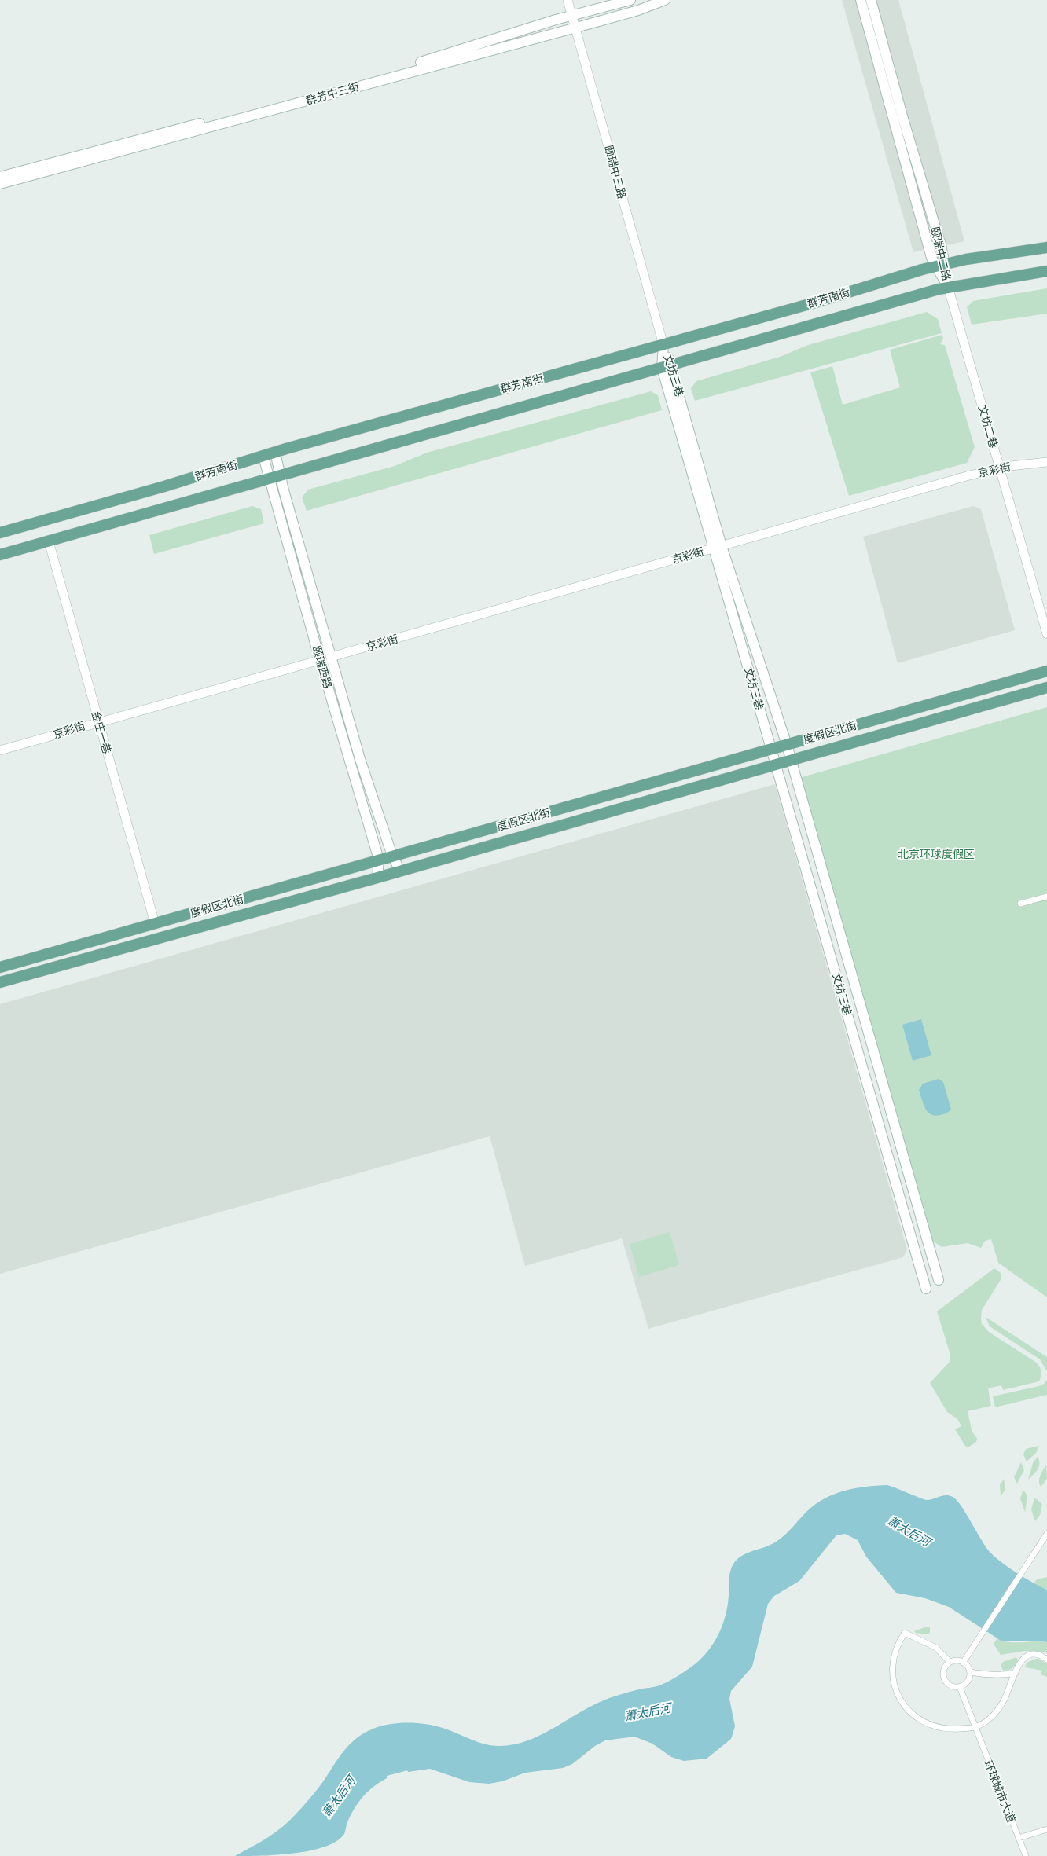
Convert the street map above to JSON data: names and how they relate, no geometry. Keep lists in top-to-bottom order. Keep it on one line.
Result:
{"streets":{"main road":["群芳中三街","颐瑞中二路","群芳南街","文坊三巷","颐瑞西路","度假区北街"],"street":["颐瑞中三路","文坊二巷","京彩街","金庄一巷","环球城市大道"]},"crossings":[["群芳中三街","颐瑞中三路"],["颐瑞中三路","群芳南街"],["颐瑞中三路","文坊三巷"],["颐瑞中二路","群芳南街"],["颐瑞中二路","文坊二巷"],["群芳南街","文坊三巷"],["群芳南街","文坊二巷"],["群芳南街","颐瑞西路"],["群芳南街","金庄一巷"],["文坊三巷","京彩街"],["文坊三巷","度假区北街"],["文坊二巷","京彩街"],["京彩街","颐瑞西路"],["京彩街","金庄一巷"],["颐瑞西路","度假区北街"],["金庄一巷","度假区北街"]],"water":["萧太后河"],"parks":["北京环球度假区"]}
